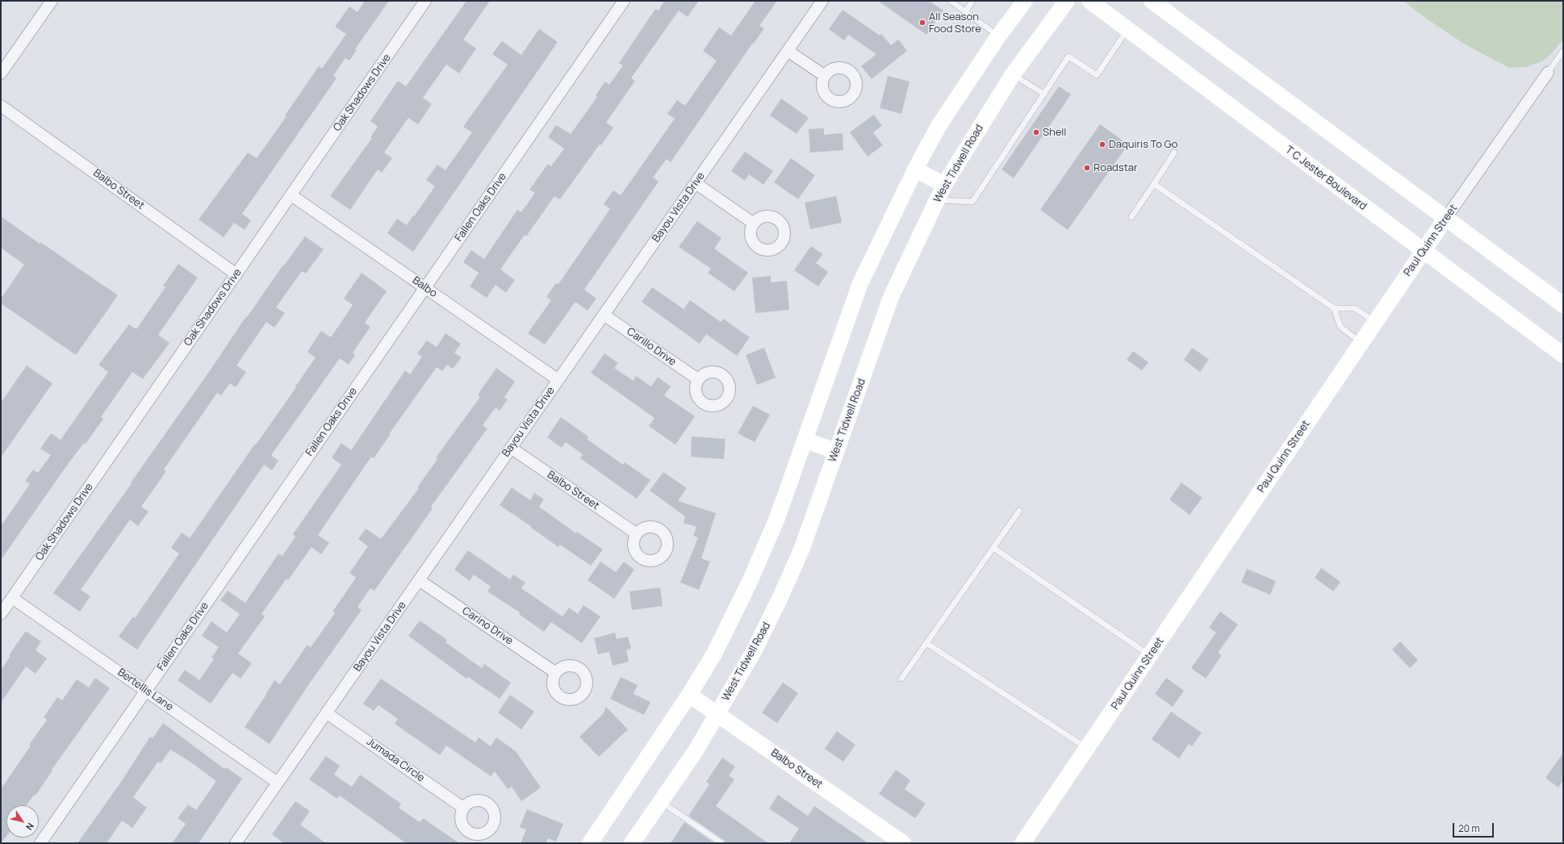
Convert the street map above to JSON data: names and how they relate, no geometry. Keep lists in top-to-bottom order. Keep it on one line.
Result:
{"streets":{"main road":["West Tidwell Road","T C Jester Boulevard","Balbo Street","Paul Quinn Street"],"street":["Oak Shadows Drive","Fallen Oaks Drive","Bayou Vista Drive","Balbo","Carillo Drive","Carino Drive","Bertellis Lane","Jumada Circle"]},"crossings":[["Oak Shadows Drive","Balbo Street"],["Oak Shadows Drive","Balbo"],["Oak Shadows Drive","Bertellis Lane"],["West Tidwell Road","Balbo Street"],["T C Jester Boulevard","Paul Quinn Street"],["Balbo Street","Bayou Vista Drive"],["Fallen Oaks Drive","Balbo"],["Fallen Oaks Drive","Bertellis Lane"],["Bayou Vista Drive","Balbo"],["Bayou Vista Drive","Carillo Drive"],["Bayou Vista Drive","Carino Drive"],["Bayou Vista Drive","Bertellis Lane"],["Bayou Vista Drive","Jumada Circle"]],"places":["All Season Food Store","Shell","Daquiris To Go","Roadstar"],"scale_bar":"20 m","north":"bottom right"}
